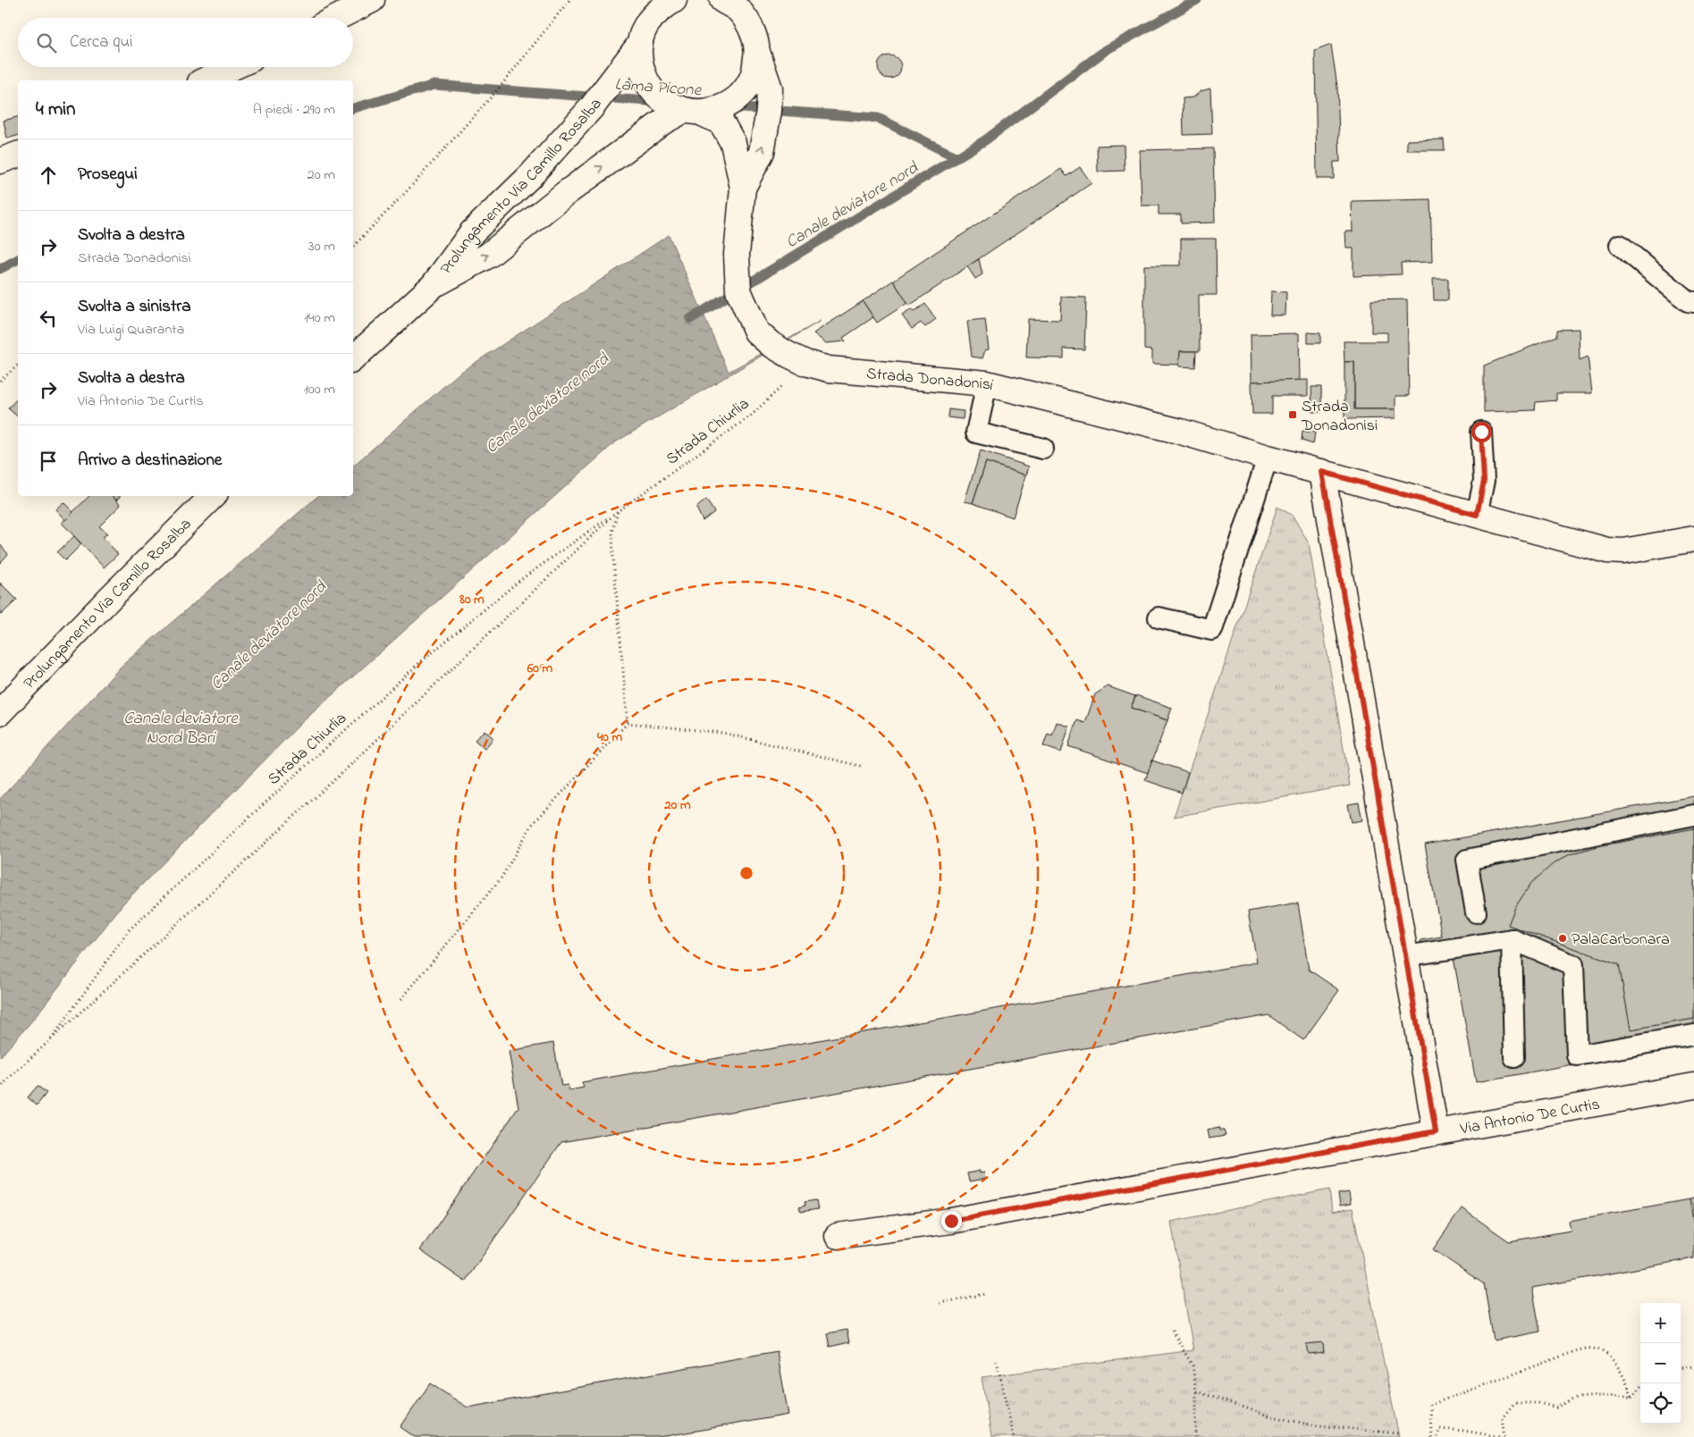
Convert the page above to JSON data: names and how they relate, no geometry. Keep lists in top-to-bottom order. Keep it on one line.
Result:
{"streets":{"street":["Prolungamento Via Camillo Rosalba","Strada Donadonisi","Via Antonio De Curtis"],"path":["Strada Chiurlia"]},"crossings":[["Prolungamento Via Camillo Rosalba","Strada Donadonisi"],["Strada Donadonisi","Strada Chiurlia"]],"water":["Lama Picone","Canale deviatore nord","Canale deviatore Nord Bari"],"places":{"transit":["Strada Donadonisi"],"other":["PalaCarbonara"]},"page":{"search":"Cerca qui","heading":["4 min","A piedi · 290 m"],"list":[["Prosegui","20 m"],["Svolta a destra","Strada Donadonisi","30 m"],["Svolta a sinistra","Via Luigi Quaranta","140 m"],["Svolta a destra","Via Antonio De Curtis","100 m"],"Arrivo a destinazione"],"map_buttons":["+","−"]},"rings":["80 m","60 m","40 m","20 m"]}
